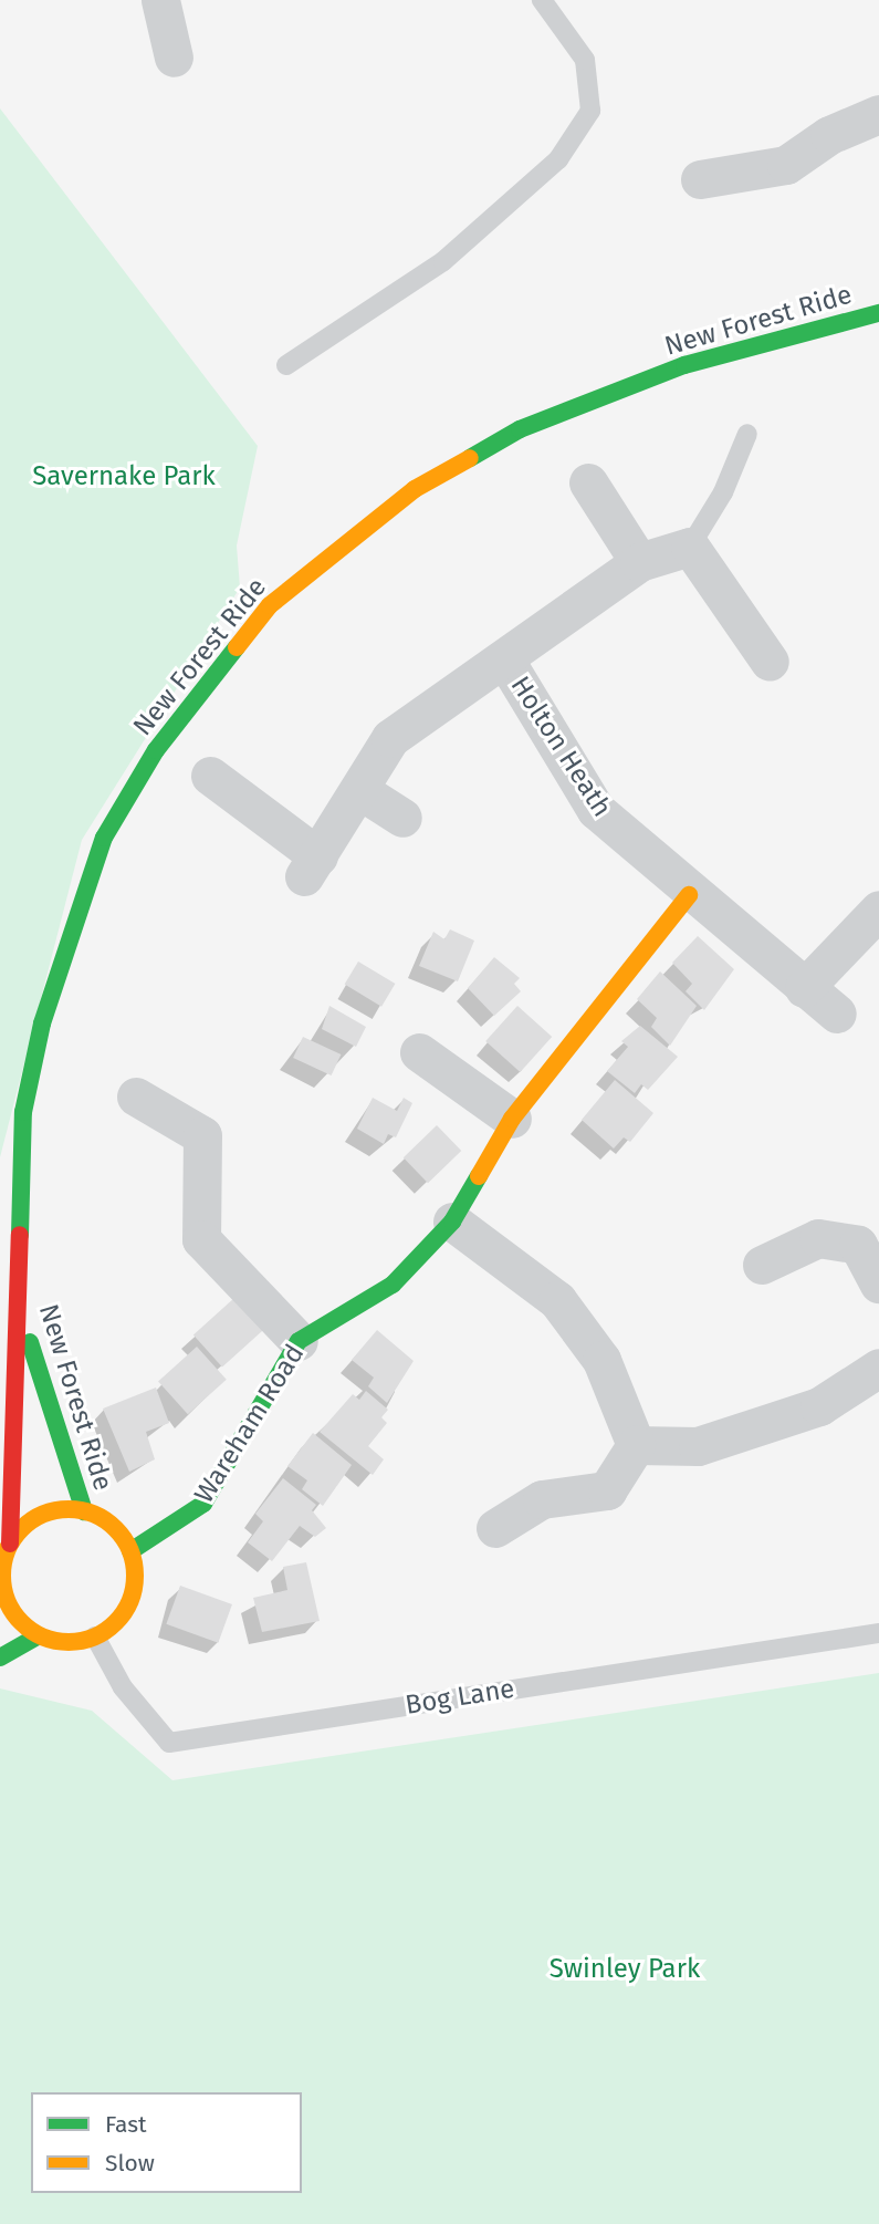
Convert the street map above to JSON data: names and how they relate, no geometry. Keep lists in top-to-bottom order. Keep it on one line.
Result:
{"streets":{"main road":["New Forest Ride","Wareham Road"],"street":["Holton Heath"],"lane":["Bog Lane"]},"crossings":[["New Forest Ride","Wareham Road"],["New Forest Ride","Bog Lane"],["Holton Heath","Wareham Road"],["Wareham Road","Bog Lane"]],"parks":["Savernake Park","Swinley Park"],"legend":["Fast","Slow"]}
